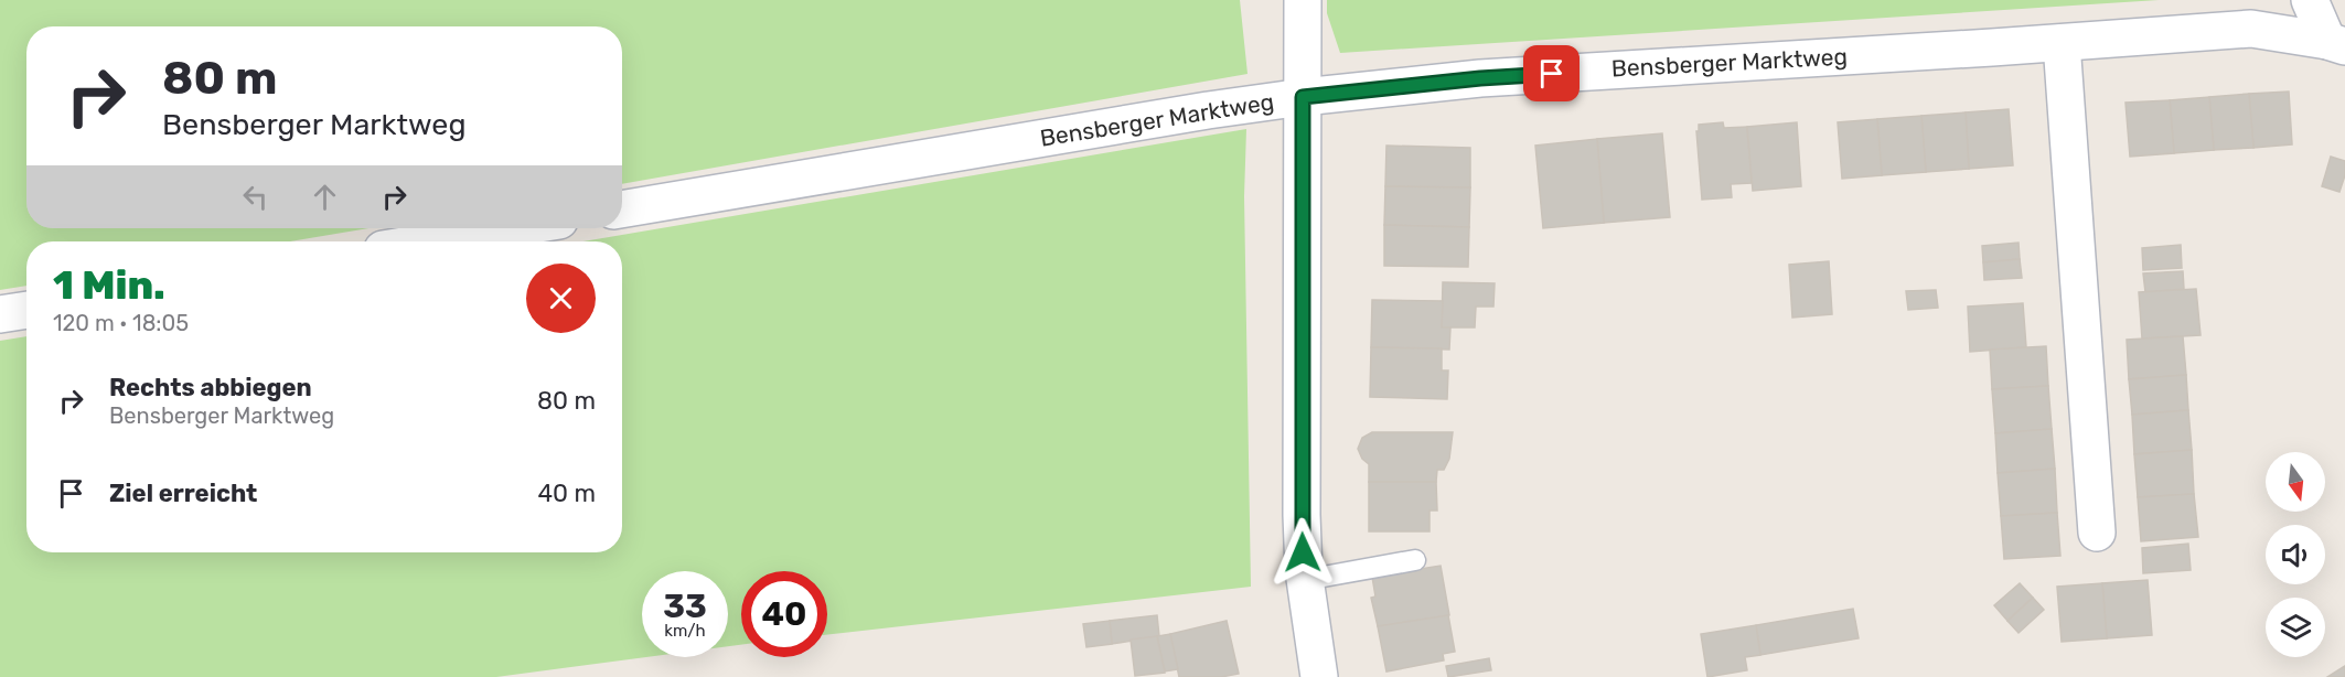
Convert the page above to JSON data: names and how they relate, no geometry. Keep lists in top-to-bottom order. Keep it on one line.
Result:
{"streets":{"street":["Bensberger Marktweg"]},"north":"bottom","page":{"turn":["80 m","Bensberger Marktweg"],"heading":["1 Min.","120 m · 18:05"],"list":[{"name":"Rechts abbiegen","note":"Bensberger Marktweg","value":"80 m"},{"name":"Ziel erreicht","value":"40 m"}],"speed":"33 km/h","limit":"40"}}
